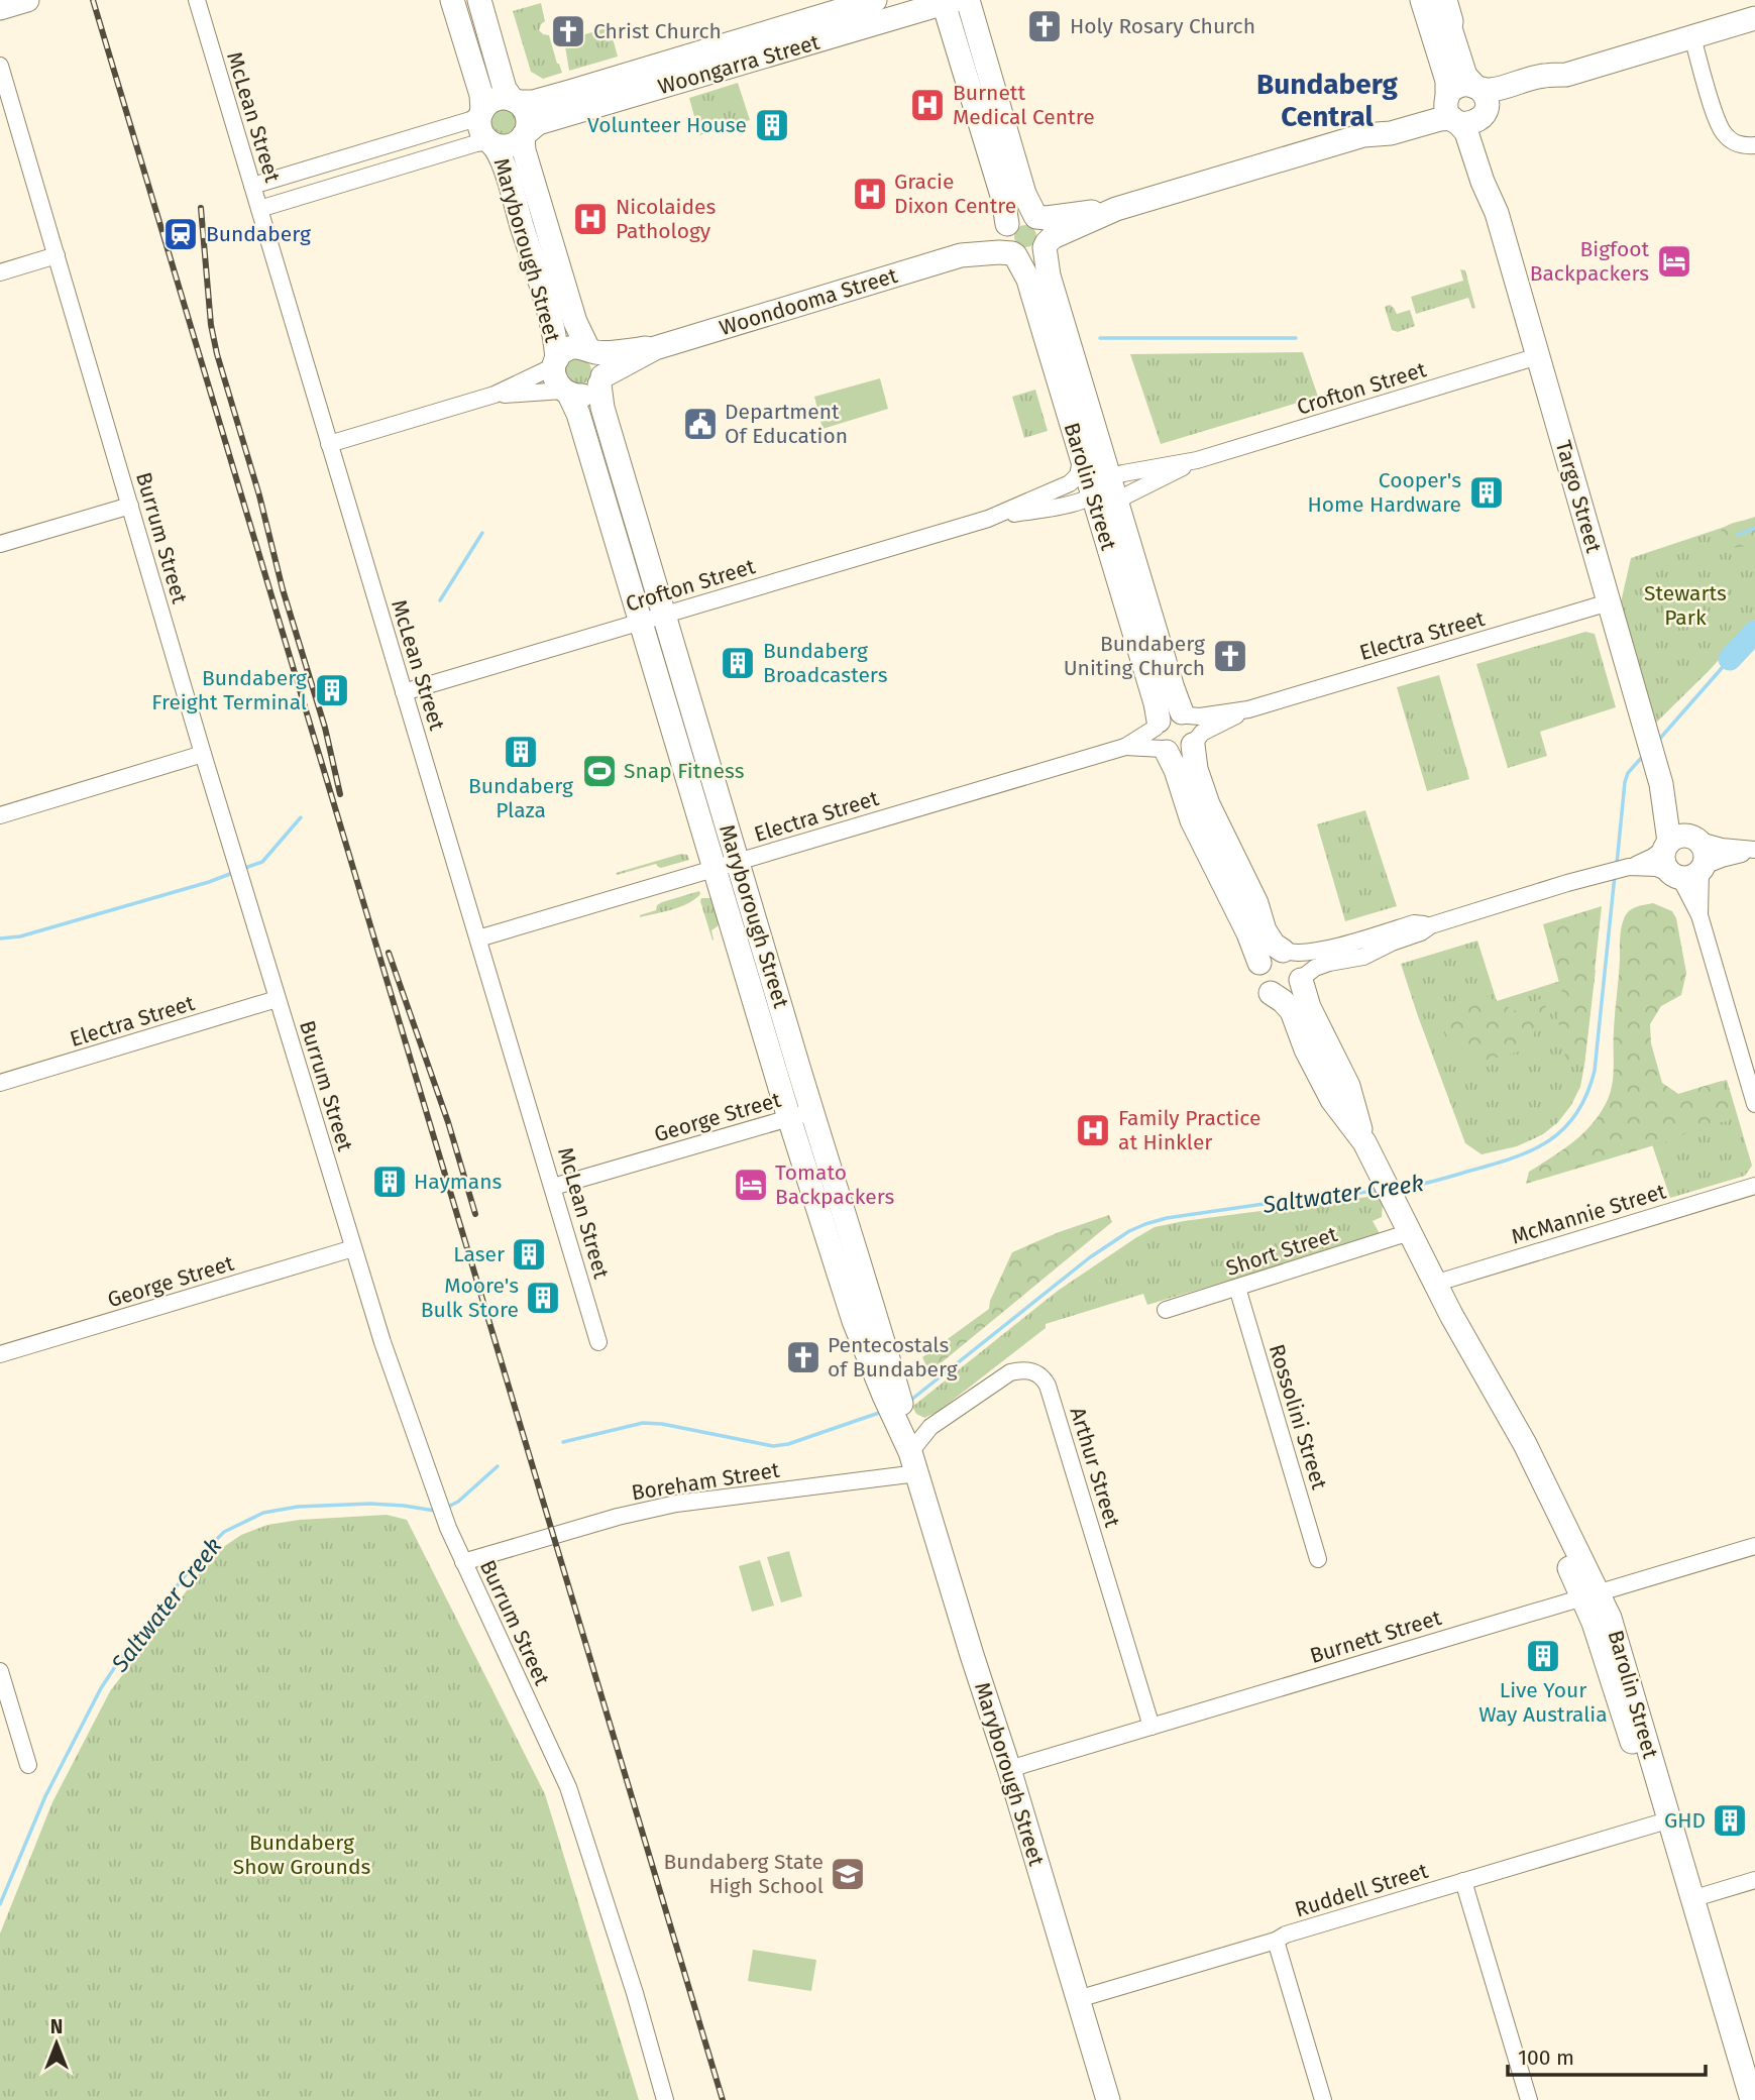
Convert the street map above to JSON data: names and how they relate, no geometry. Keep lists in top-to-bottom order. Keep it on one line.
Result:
{"streets":{"street":["Woongarra Street","McLean Street","Maryborough Street","Woondooma Street","Crofton Street","Barolin Street","Targo Street","Burrum Street","Electra Street","George Street","McMannie Street","Short Street","Rossolini Street","Arthur Street","Boreham Street","Burnett Street","Ruddell Street"]},"crossings":[["Woongarra Street","Maryborough Street"],["McLean Street","Crofton Street"],["McLean Street","Electra Street"],["McLean Street","George Street"],["Maryborough Street","Woondooma Street"],["Maryborough Street","Crofton Street"],["Maryborough Street","Electra Street"],["Maryborough Street","George Street"],["Maryborough Street","Arthur Street"],["Maryborough Street","Boreham Street"],["Maryborough Street","Burnett Street"],["Maryborough Street","Ruddell Street"],["Woondooma Street","Barolin Street"],["Crofton Street","Barolin Street"],["Crofton Street","Targo Street"],["Barolin Street","Electra Street"],["Barolin Street","McMannie Street"],["Barolin Street","Short Street"],["Barolin Street","Burnett Street"],["Barolin Street","Ruddell Street"],["Targo Street","Electra Street"],["Burrum Street","Electra Street"],["Burrum Street","George Street"],["Burrum Street","Boreham Street"],["Short Street","Rossolini Street"],["Arthur Street","Boreham Street"],["Arthur Street","Burnett Street"]],"districts":["Bundaberg Central"],"water":["Saltwater Creek"],"parks":["Stewarts Park","Bundaberg Show Grounds"],"places":{"church":["Holy Rosary Church","Christ Church","Bundaberg Uniting Church","Pentecostals of Bundaberg"],"hospital":["Burnett Medical Centre","Gracie Dixon Centre","Nicolaides Pathology","Family Practice at Hinkler"],"building":["Volunteer House","Cooper's Home Hardware","Bundaberg Broadcasters","Bundaberg Freight Terminal","Bundaberg Plaza","Haymans","Laser","Moore's Bulk Store","Live Your Way Australia","GHD"],"station":["Bundaberg"],"hotel":["Bigfoot Backpackers","Tomato Backpackers"],"public building":["Department Of Education"],"sports":["Snap Fitness"],"school or university":["Bundaberg State High School"]},"scale_bar":"100 m","north":"top"}
